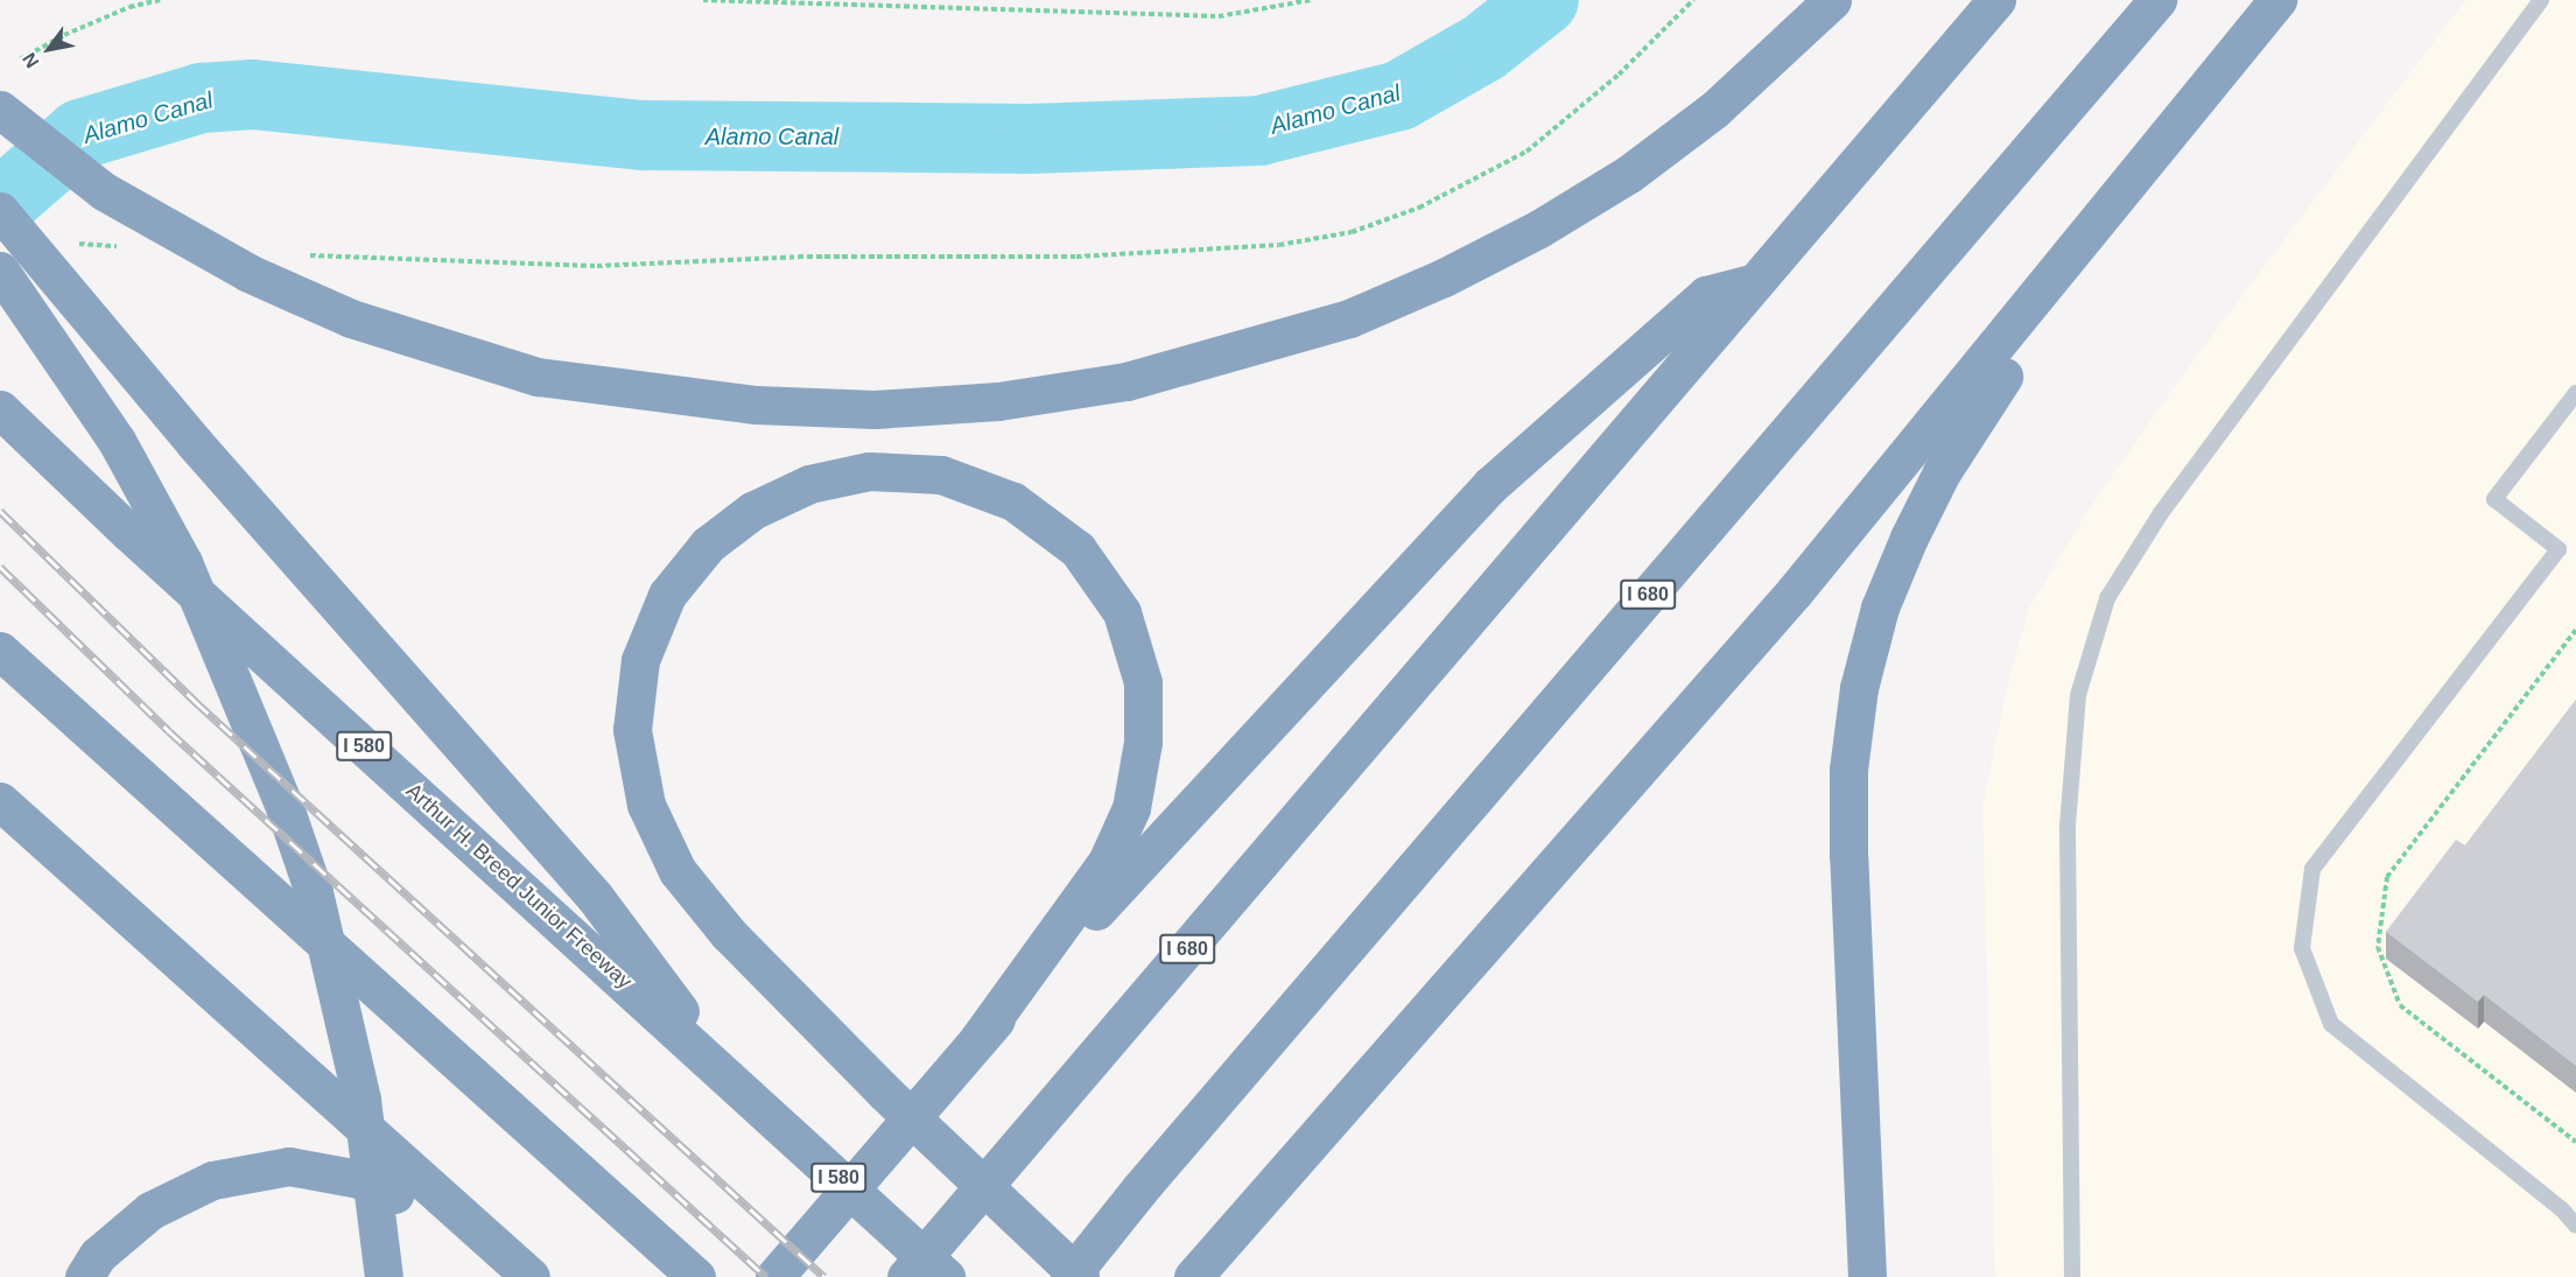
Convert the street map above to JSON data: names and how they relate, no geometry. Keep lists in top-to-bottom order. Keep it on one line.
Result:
{"streets":{"highway":["I 680","I 580","Arthur H. Breed Junior Freeway"]},"water":["Alamo Canal"],"north":"bottom left"}
